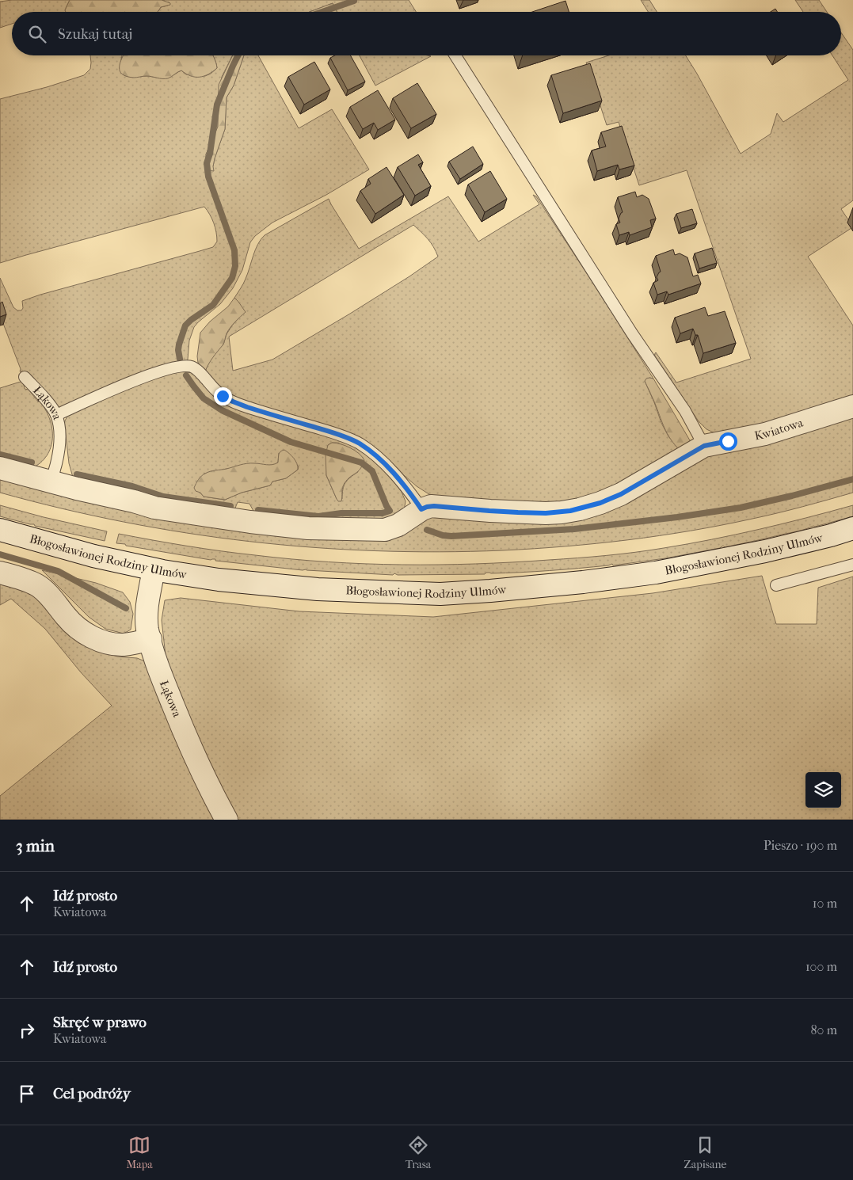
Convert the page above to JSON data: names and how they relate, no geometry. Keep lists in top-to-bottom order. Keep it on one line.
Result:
{"streets":{"street":["Łąkowa","Kwiatowa","Błogosławionej Rodziny Ulmów"]},"crossings":[["Łąkowa","Błogosławionej Rodziny Ulmów"]],"page":{"search":"Szukaj tutaj","heading":["3 min","Pieszo · 190 m"],"list":[["Idź prosto","Kwiatowa","10 m"],["Idź prosto","100 m"],["Skręć w prawo","Kwiatowa","80 m"],"Cel podróży"],"nav":["Mapa","Trasa","Zapisane"]}}
